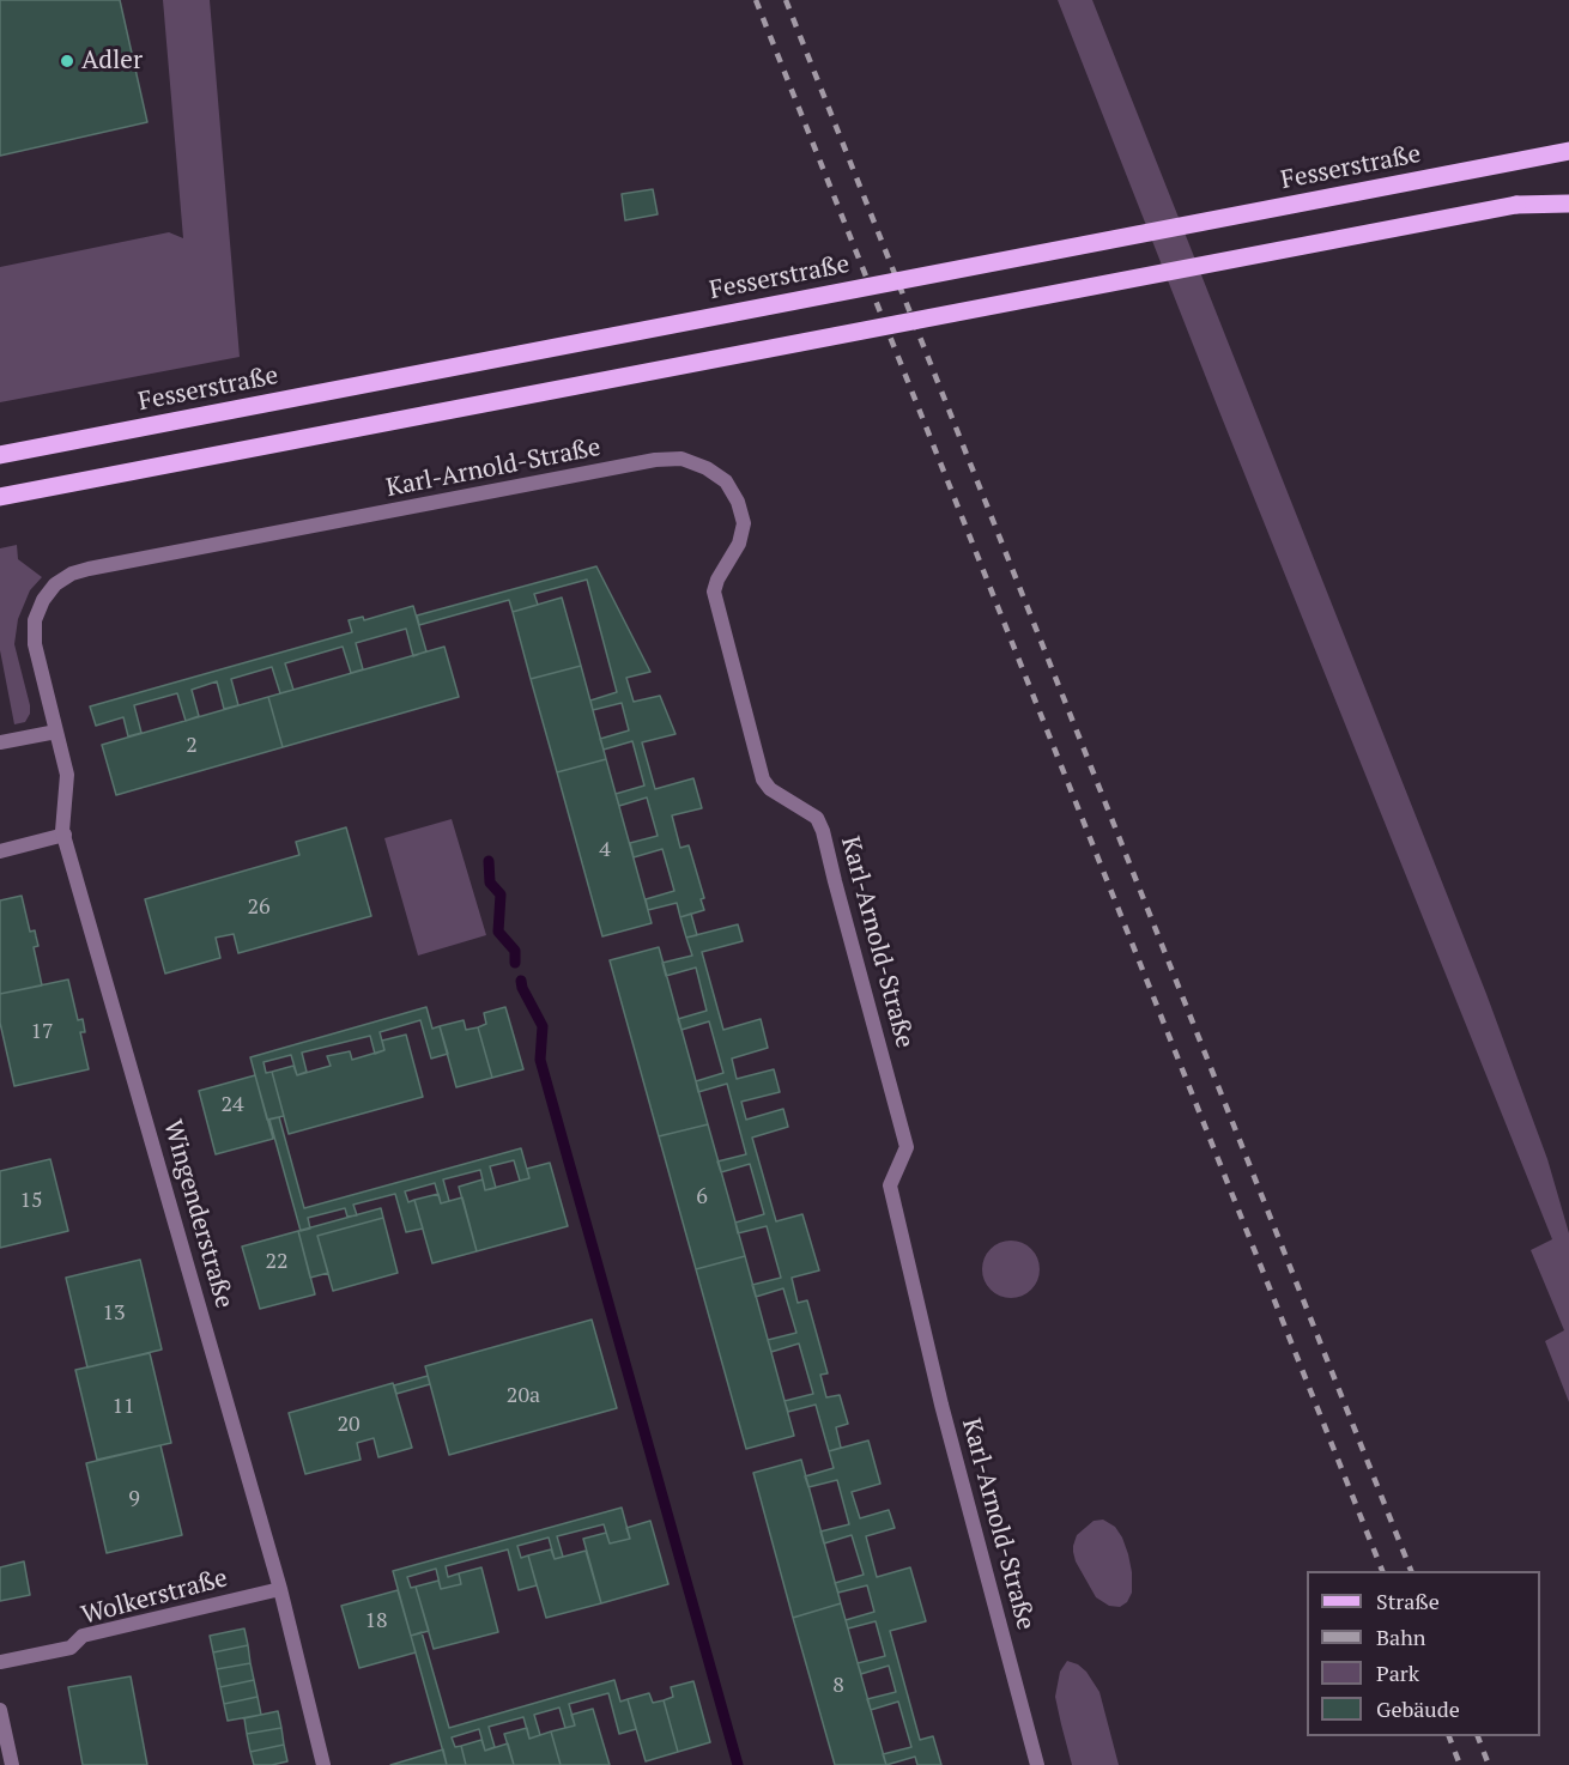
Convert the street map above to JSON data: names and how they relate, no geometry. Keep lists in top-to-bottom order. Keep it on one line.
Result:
{"streets":{"main road":["Fesserstraße"],"street":["Karl-Arnold-Straße","Wingenderstraße","Wolkerstraße"]},"crossings":[["Karl-Arnold-Straße","Wingenderstraße"],["Wingenderstraße","Wolkerstraße"]],"places":["Adler"],"house_numbers":["2","4","26","17","24","6","15","22","13","20a","11","20","9","18","8"],"legend":["Straße","Bahn","Park","Gebäude"]}
